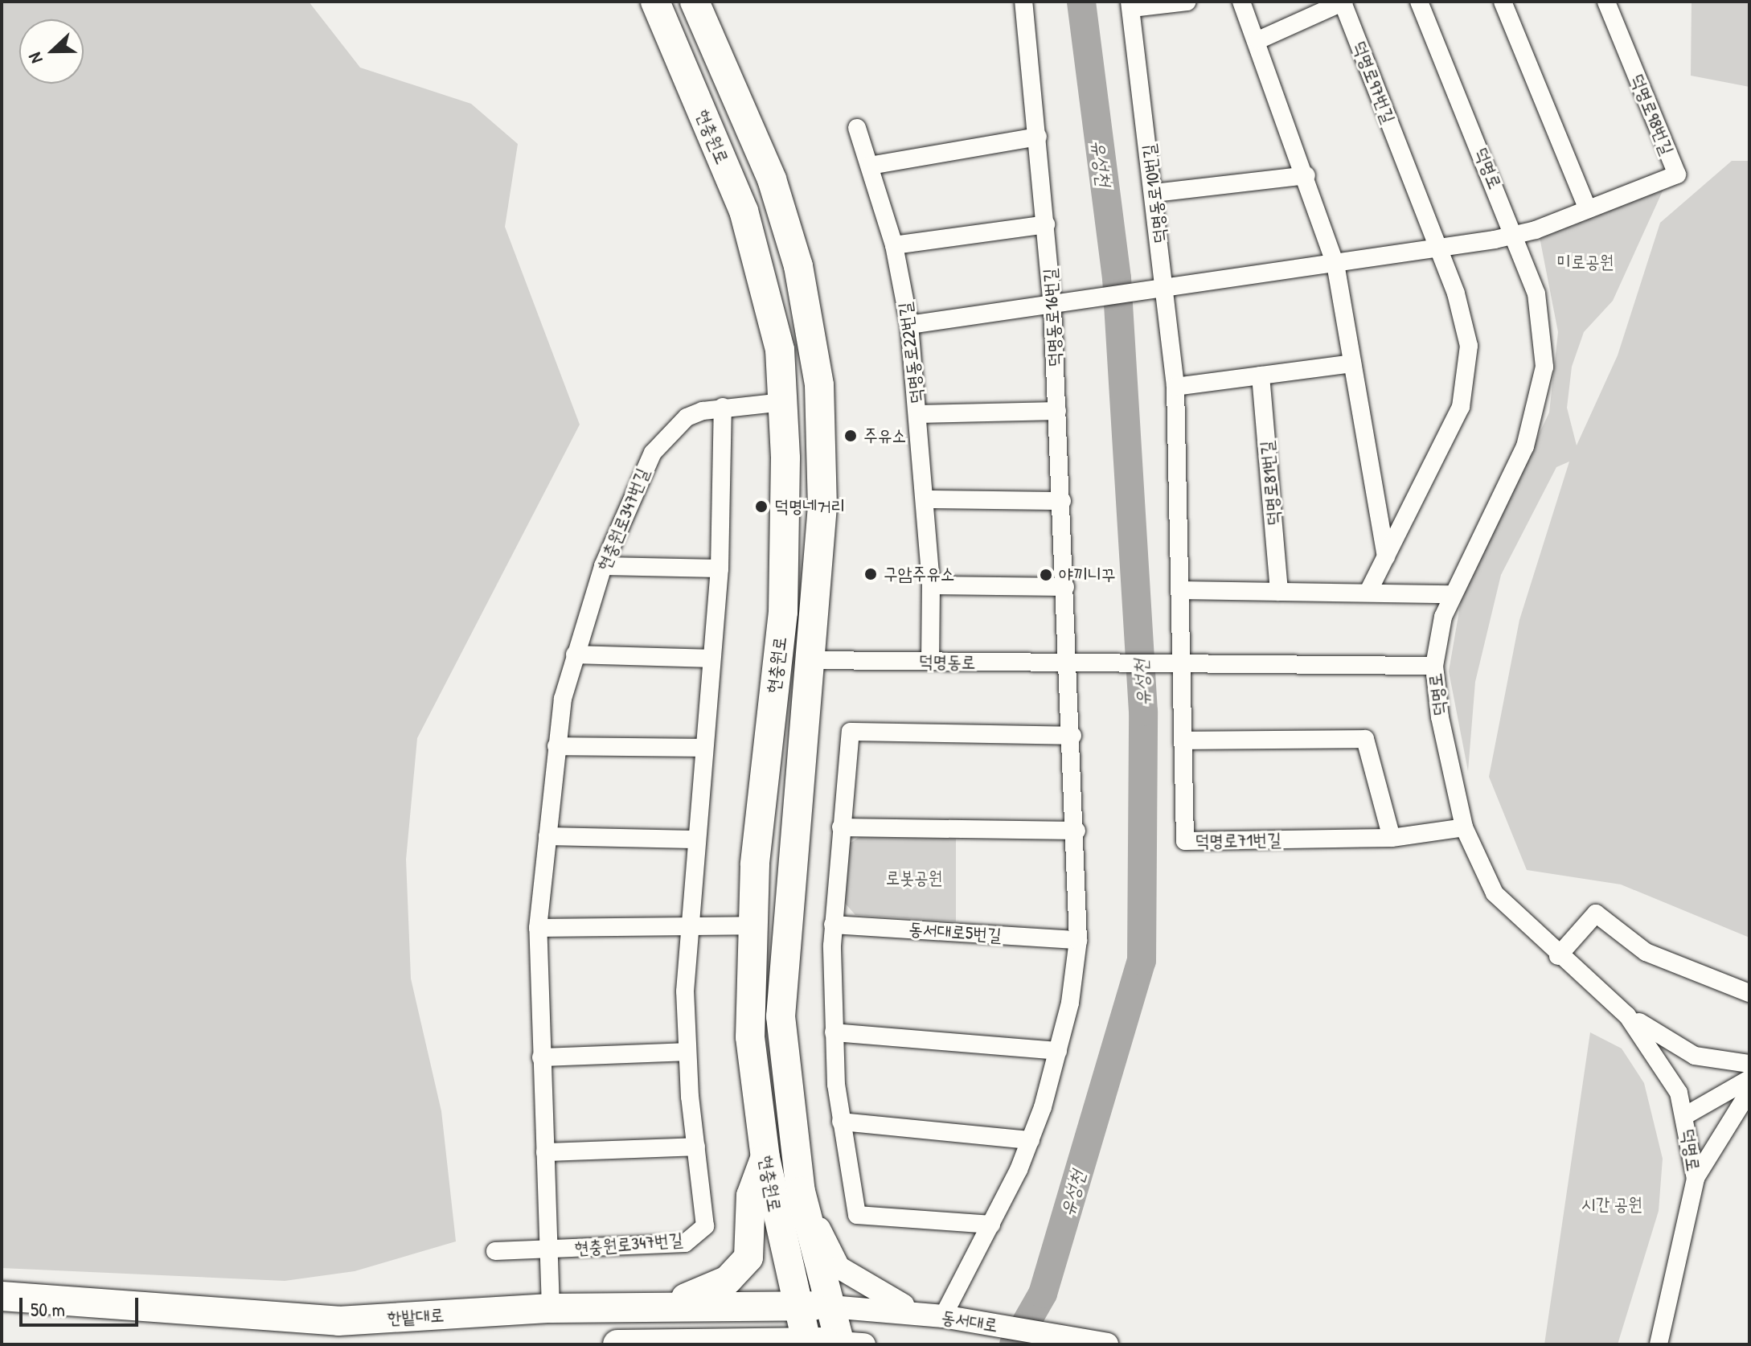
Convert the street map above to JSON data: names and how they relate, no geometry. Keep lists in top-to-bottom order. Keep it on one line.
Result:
{"streets":{"main road":["현충원로","한밭대로"],"street":["덕명로97번길","덕명로98번길","덕명로","덕명동로10번길","덕명동로16번길","덕명동로22번길","덕명로81번길","현충원로347번길","덕명동로","덕명로71번길","동서대로5번길","동서대로"]},"crossings":[["덕명로98번길","덕명로"],["현충원로","현충원로347번길"],["현충원로","덕명동로"],["현충원로","한밭대로"],["현충원로","동서대로"],["덕명로","덕명로71번길"],["덕명동로10번길","덕명동로"],["덕명동로10번길","덕명로71번길"],["덕명동로16번길","덕명동로"],["덕명동로22번길","덕명동로"],["현충원로347번길","한밭대로"],["덕명동로","덕명로71번길"],["한밭대로","동서대로"]],"water":["유성천"],"parks":["미로공원","로봇공원","시간 공원"],"places":["주유소","덕명네거리","구암주유소","야끼니꾸"],"scale_bar":"50 m","north":"left"}
